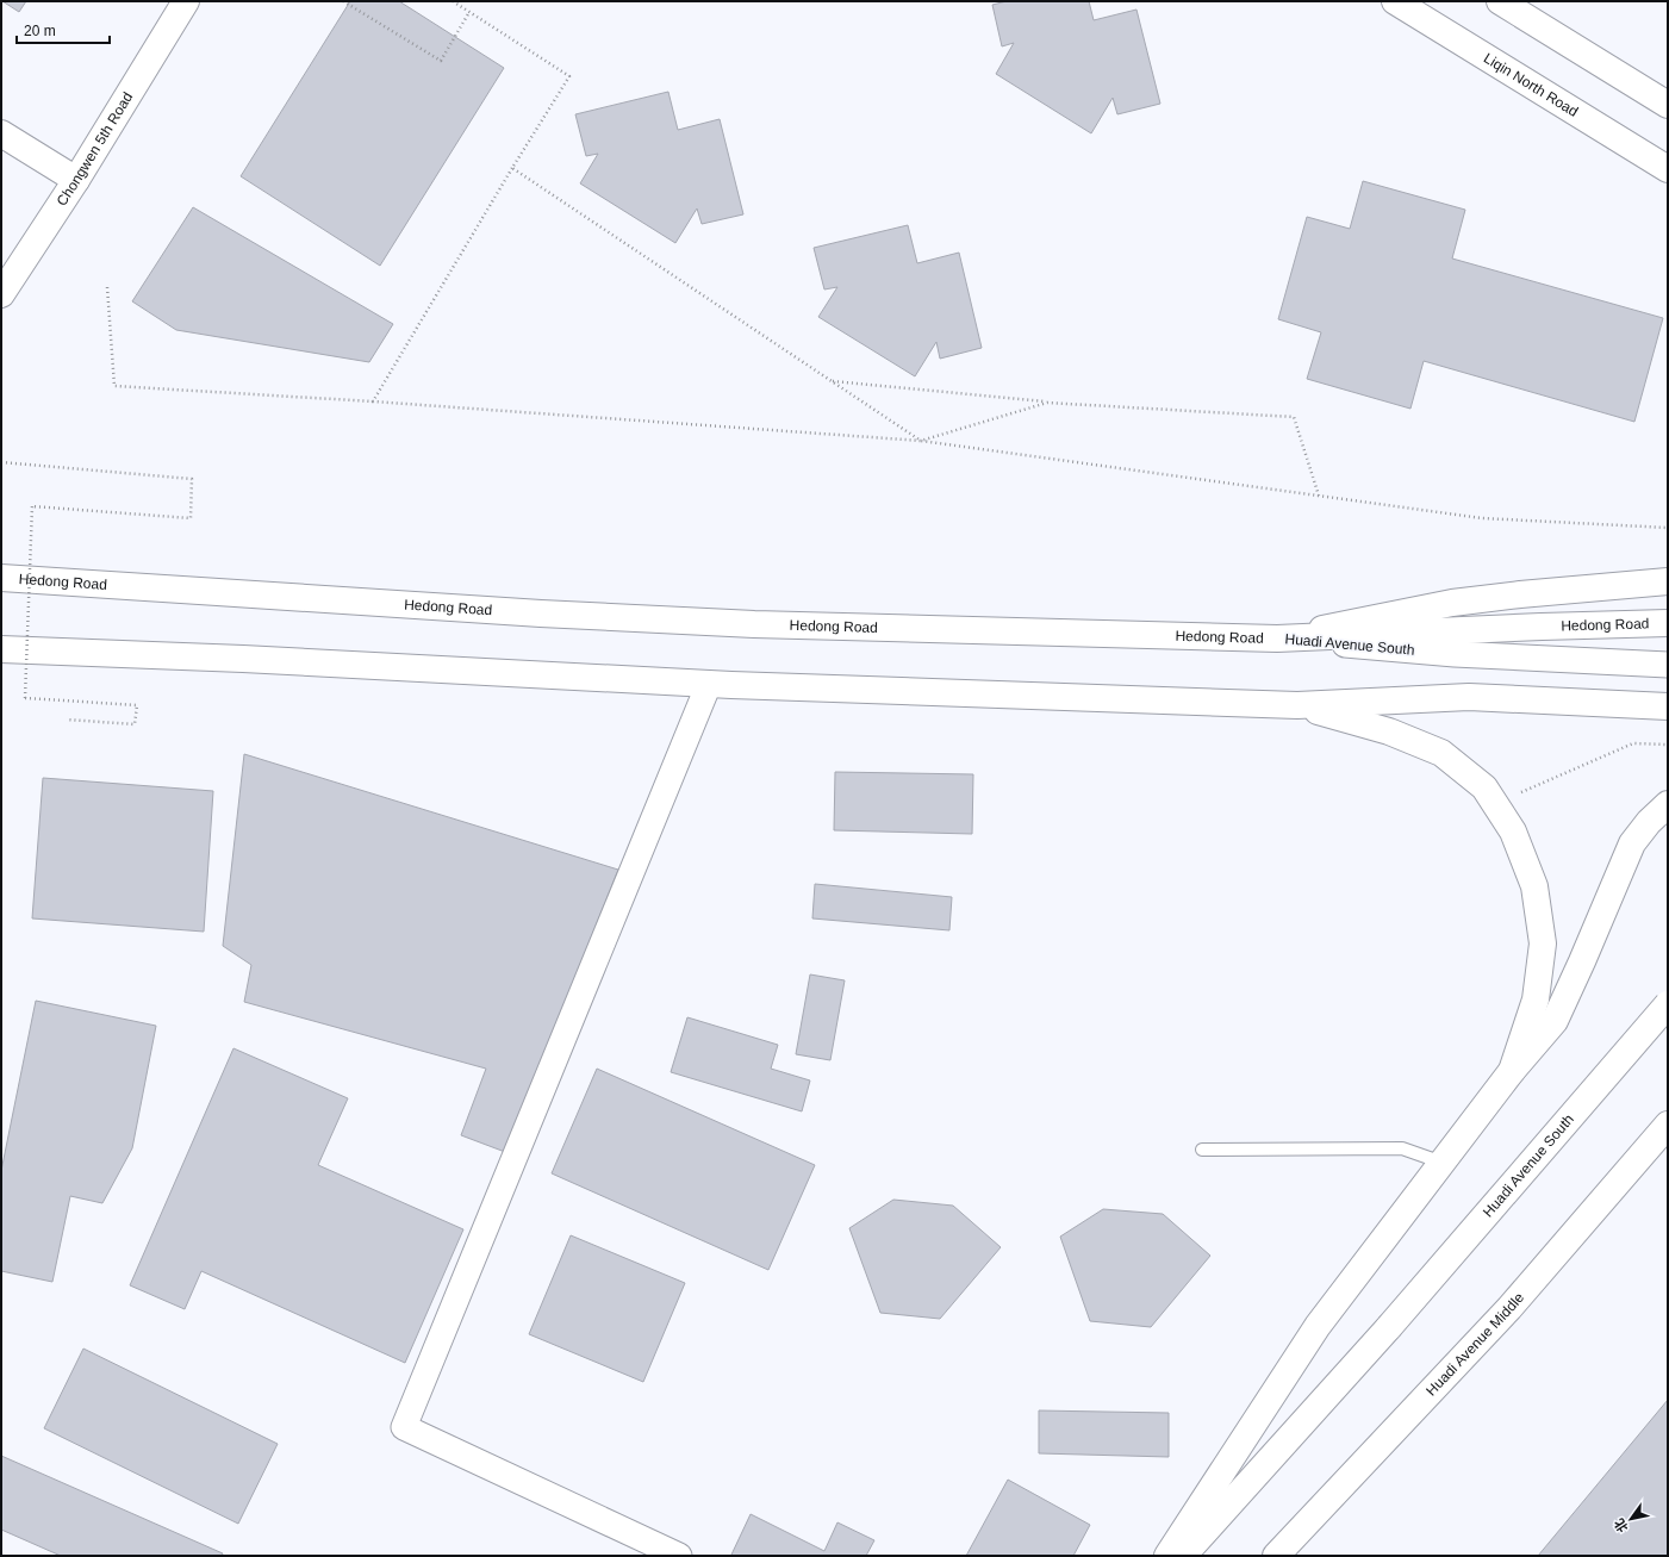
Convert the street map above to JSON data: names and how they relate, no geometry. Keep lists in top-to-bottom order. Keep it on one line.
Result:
{"streets":{"main road":["Liqin North Road","Chongwen 5th Road","Hedong Road","Huadi Avenue South","Huadi Avenue Middle"]},"crossings":[["Hedong Road","Huadi Avenue South"]],"scale_bar":"20 m","north":"bottom left"}
